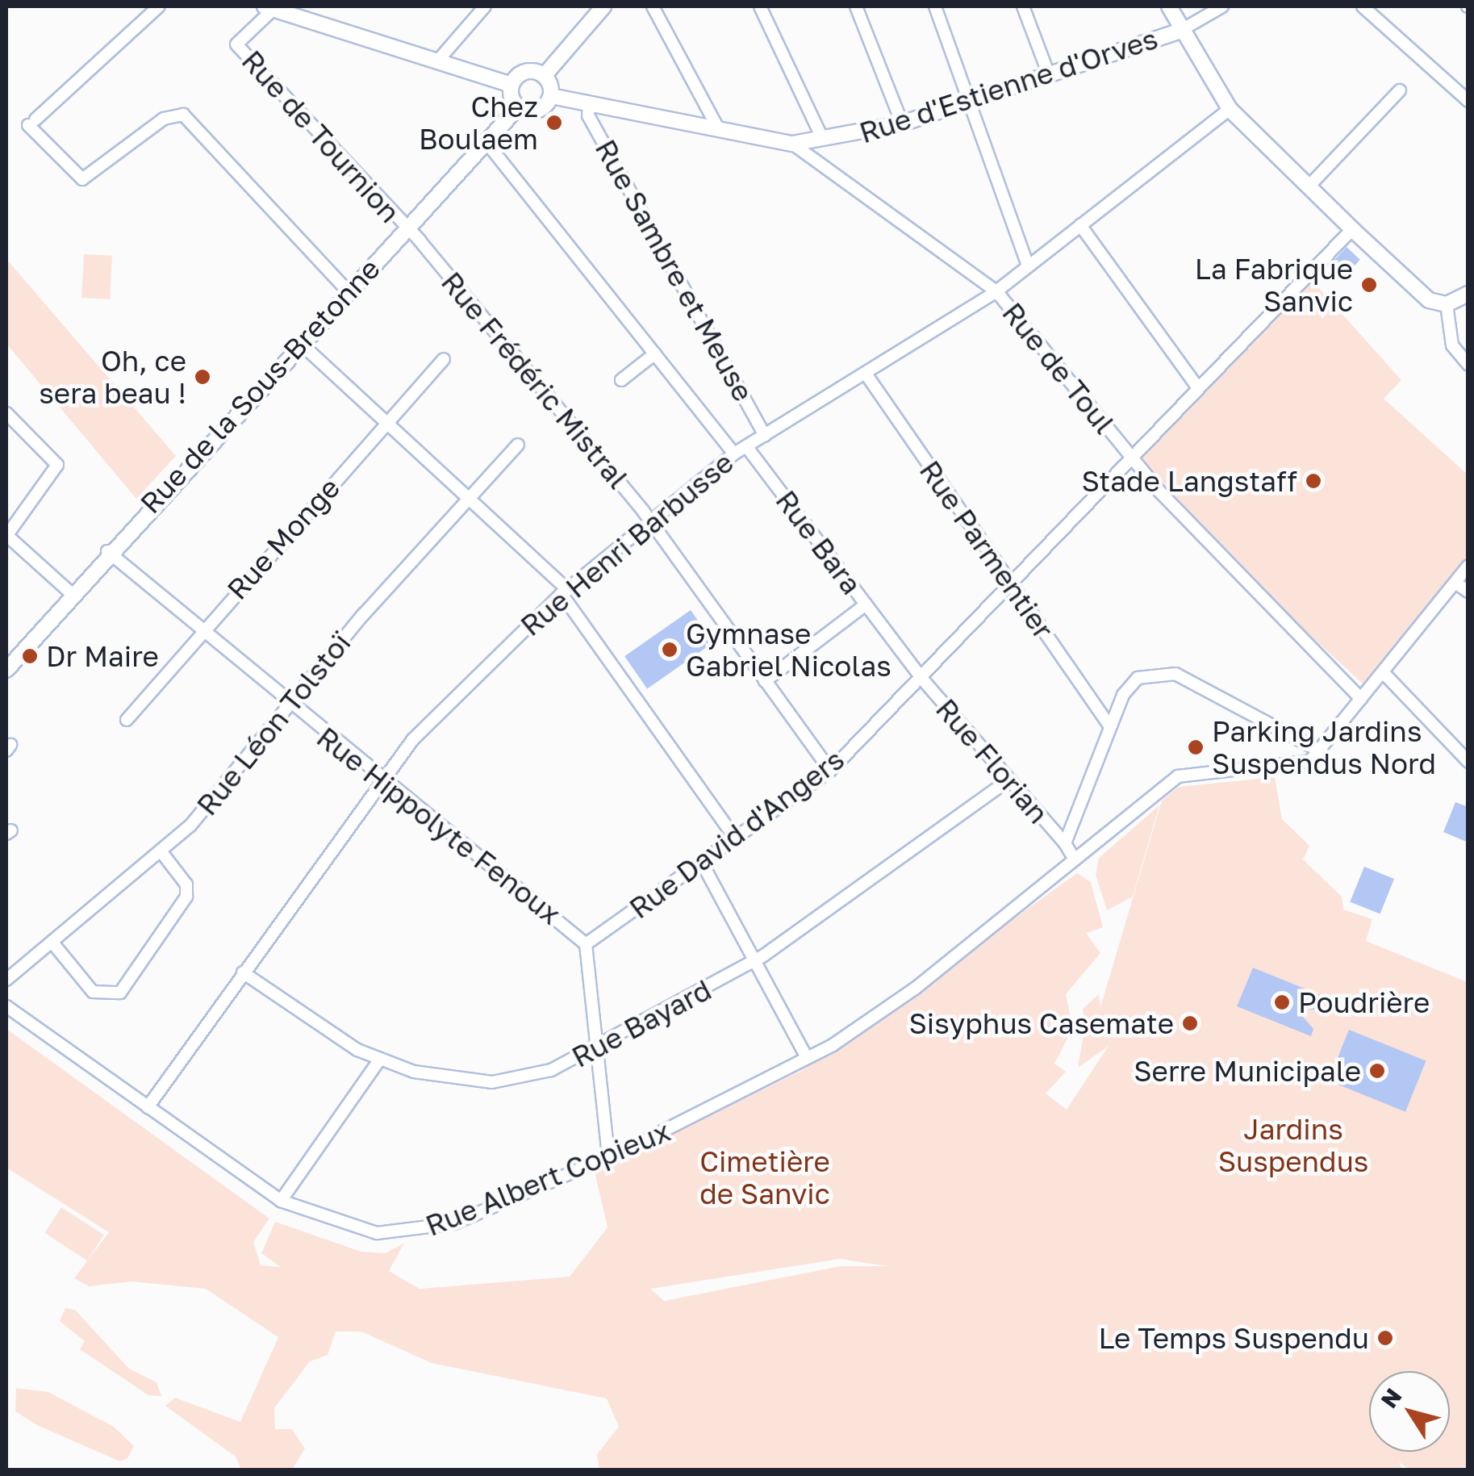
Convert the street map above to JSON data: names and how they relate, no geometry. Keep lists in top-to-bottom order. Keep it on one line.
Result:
{"streets":{"street":["Rue d'Estienne d'Orves","Rue de Tournion","Rue Sambre et Meuse","Rue de Toul","Rue Frédéric Mistral","Rue de la Sous-Bretonne","Rue Monge","Rue Bara","Rue Henri Barbusse","Rue Parmentier","Rue Léon Tolstoï","Rue Florian","Rue Hippolyte Fenoux","Rue David d'Angers","Rue Bayard","Rue Albert Copieux"]},"crossings":[["Rue d'Estienne d'Orves","Rue Sambre et Meuse"],["Rue d'Estienne d'Orves","Rue de Toul"],["Rue d'Estienne d'Orves","Rue de la Sous-Bretonne"],["Rue de Tournion","Rue Frédéric Mistral"],["Rue de Tournion","Rue de la Sous-Bretonne"],["Rue Sambre et Meuse","Rue Henri Barbusse"],["Rue de Toul","Rue Henri Barbusse"],["Rue de Toul","Rue David d'Angers"],["Rue Frédéric Mistral","Rue de la Sous-Bretonne"],["Rue Frédéric Mistral","Rue Henri Barbusse"],["Rue Frédéric Mistral","Rue David d'Angers"],["Rue de la Sous-Bretonne","Rue Hippolyte Fenoux"],["Rue Monge","Rue Hippolyte Fenoux"],["Rue Bara","Rue Henri Barbusse"],["Rue Bara","Rue Florian"],["Rue Bara","Rue David d'Angers"],["Rue Henri Barbusse","Rue Parmentier"],["Rue Henri Barbusse","Rue Hippolyte Fenoux"],["Rue Henri Barbusse","Rue Bayard"],["Rue Henri Barbusse","Rue Albert Copieux"],["Rue Parmentier","Rue David d'Angers"],["Rue Léon Tolstoï","Rue Hippolyte Fenoux"],["Rue Florian","Rue David d'Angers"],["Rue Florian","Rue Bayard"],["Rue Hippolyte Fenoux","Rue David d'Angers"]],"parks":["Jardins Suspendus","Cimetière de Sanvic"],"places":["Chez Boulaem","La Fabrique Sanvic","Oh, ce sera beau !","Stade Langstaff","Gymnase Gabriel Nicolas","Dr Maire","Parking Jardins Suspendus Nord","Poudrière","Sisyphus Casemate","Serre Municipale","Le Temps Suspendu"],"north":"top left"}
